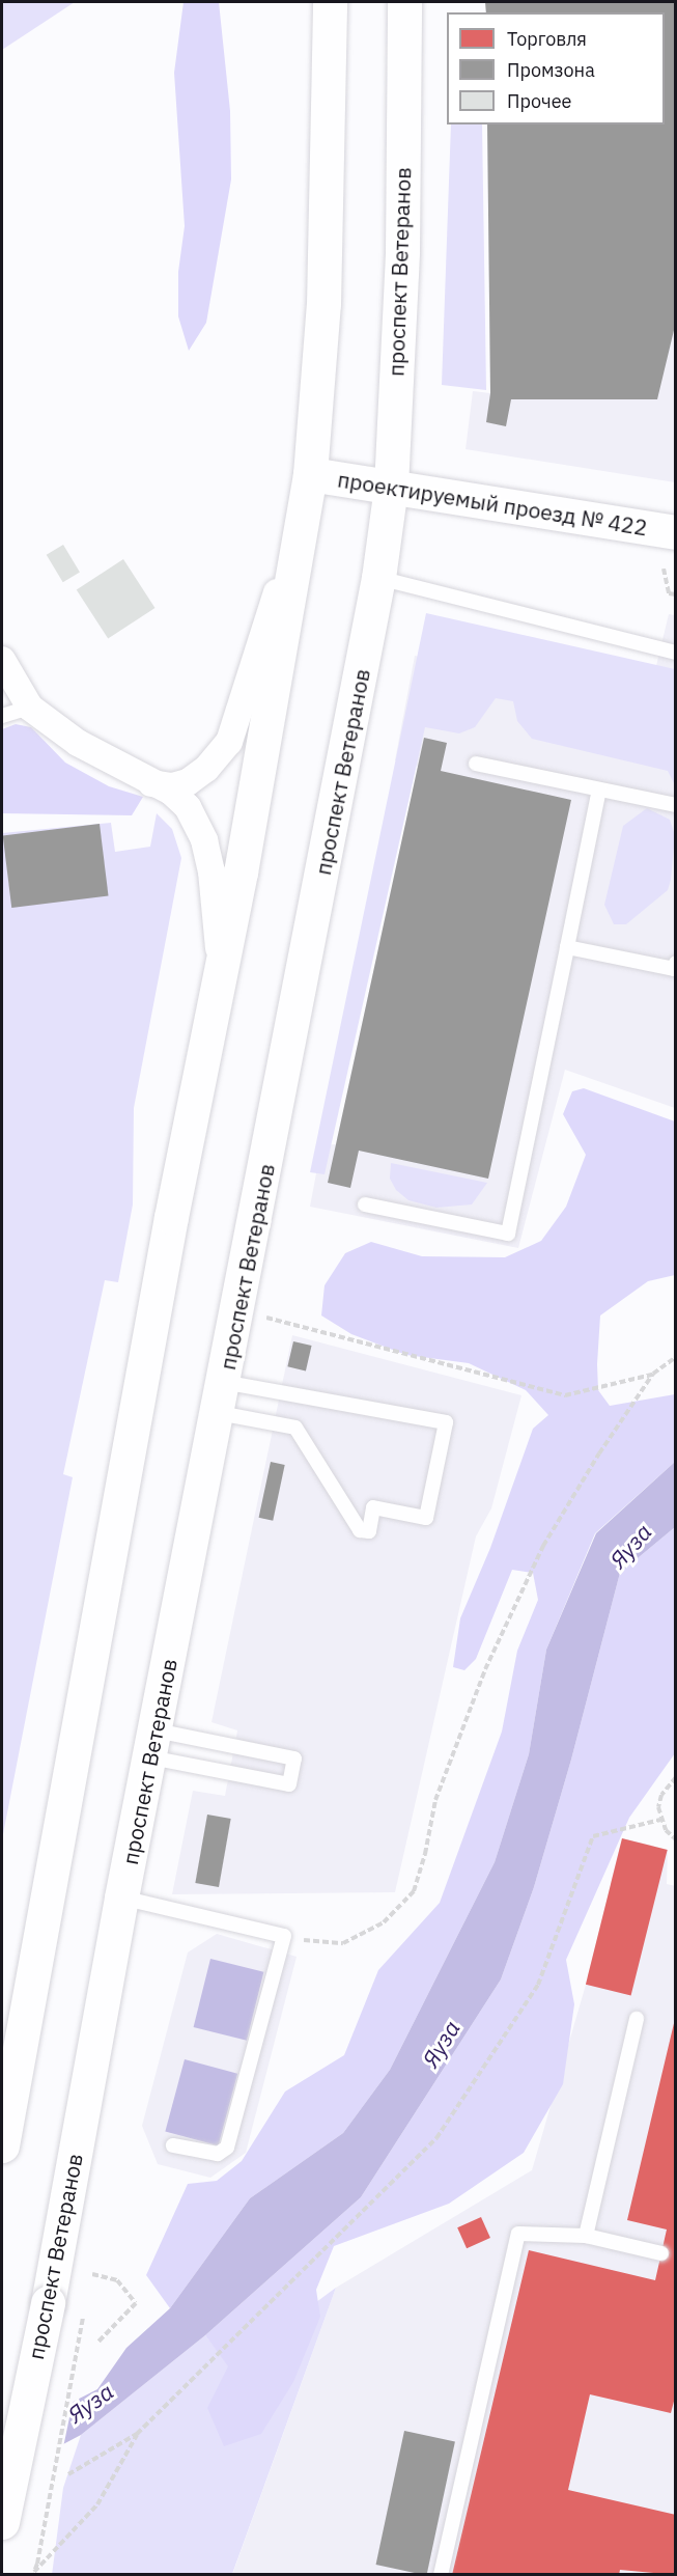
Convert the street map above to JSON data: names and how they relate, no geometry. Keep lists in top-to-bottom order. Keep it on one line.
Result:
{"streets":{"main road":["проспект Ветеранов","проектируемый проезд № 422"]},"crossings":[["проспект Ветеранов","проектируемый проезд № 422"]],"water":["Яуза"],"legend":["Торговля","Промзона","Прочее"]}
